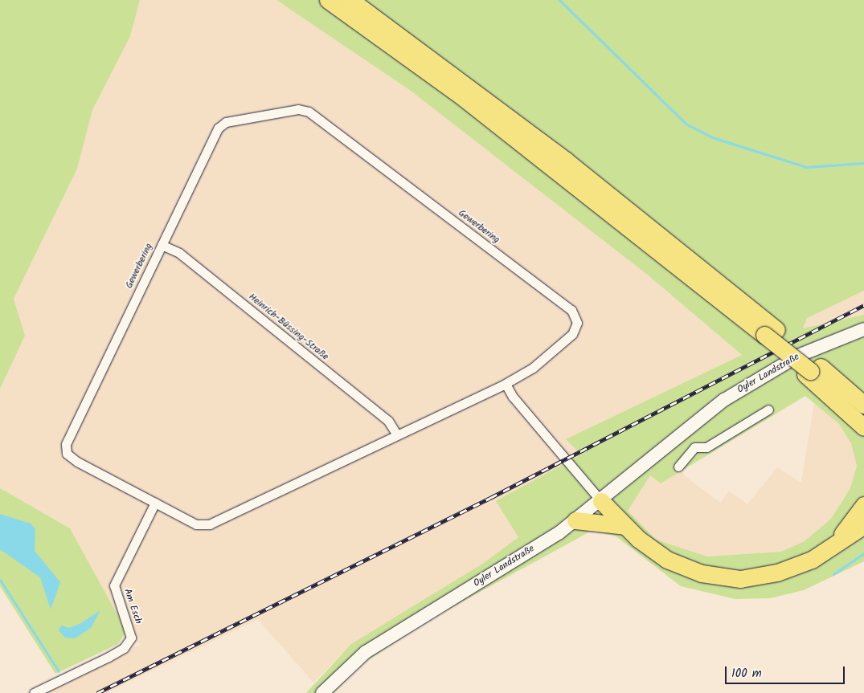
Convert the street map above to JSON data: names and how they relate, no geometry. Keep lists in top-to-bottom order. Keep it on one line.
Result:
{"streets":{"main road":["Oyler Landstraße"],"street":["Gewerbering","Heinrich-Büssing-Straße","Am Esch"]},"crossings":[["Gewerbering","Heinrich-Büssing-Straße"],["Gewerbering","Am Esch"]],"scale_bar":"100 m"}
